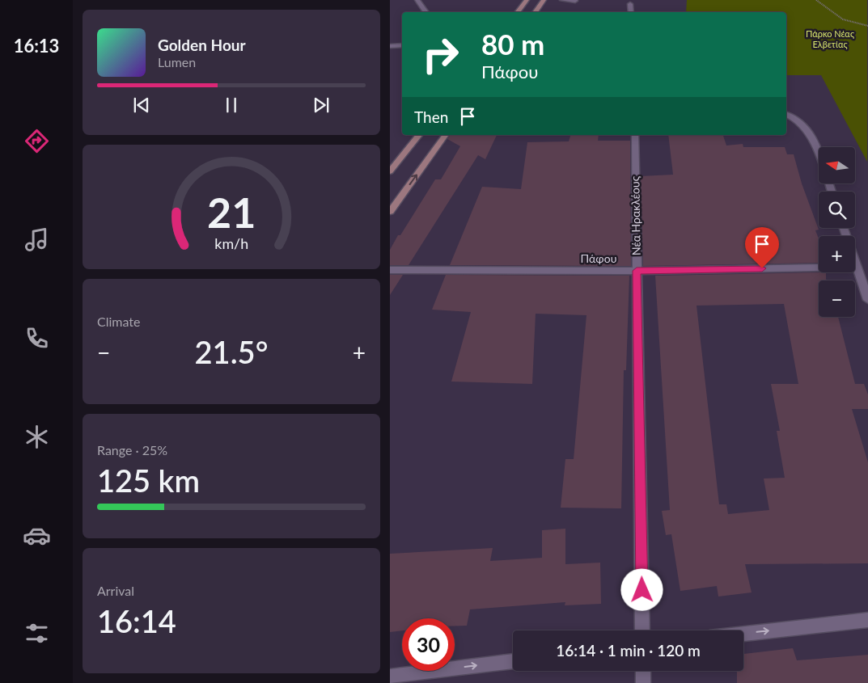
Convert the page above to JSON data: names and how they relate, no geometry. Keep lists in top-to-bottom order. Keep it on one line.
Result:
{"streets":{"street":["Νέα Ηρακλέους","Πάφου"]},"crossings":[["Νέα Ηρακλέους","Πάφου"]],"parks":["Πάρκο Νέας Ελβετίας"],"north":"left","page":{"tabs":"16:13","turn":["80 m","Πάφου"],"song":["Golden Hour","Lumen"],"then":"Then","map_buttons":["+","−"],"tile":["Climate",["Range · 25%","125 km"],["Arrival","16:14"]],"heat":["−","21.5°","+"],"limit":"30","trip":"16:14 · 1 min · 120 m","gauge":["21","km/h"]}}
